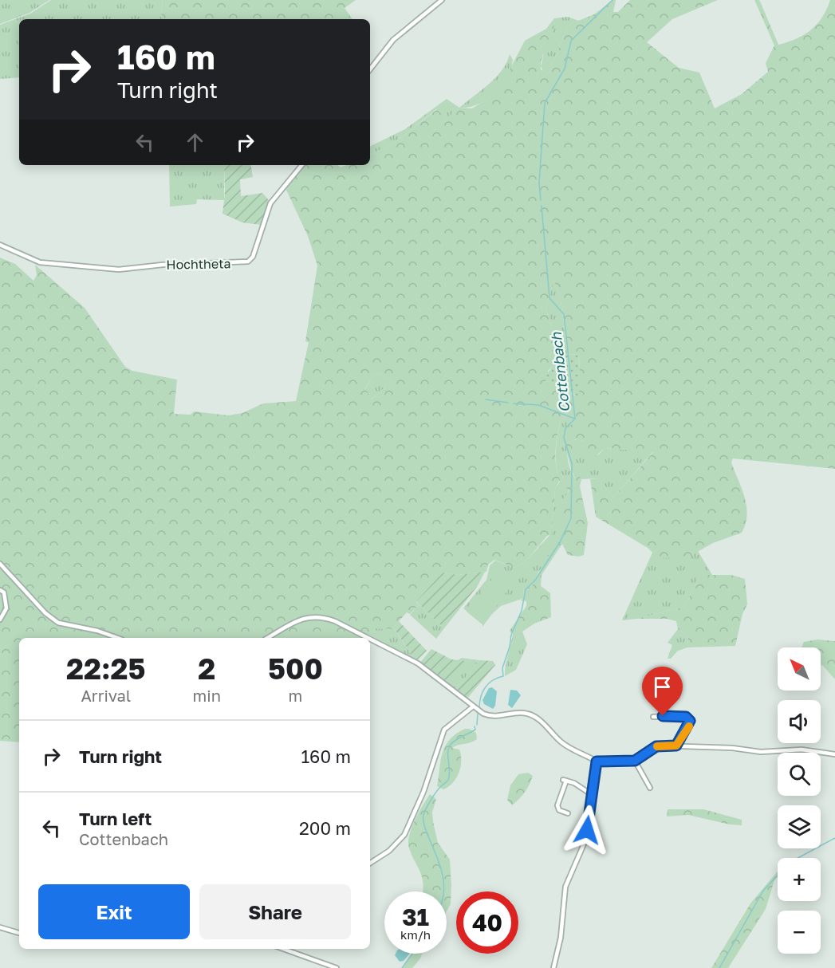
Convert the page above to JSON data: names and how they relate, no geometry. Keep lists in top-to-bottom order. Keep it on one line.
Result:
{"streets":{"street":["Hochtheta"]},"water":["Cottenbach"],"north":"top left","page":{"turn":["160 m","Turn right"],"eta":["22:25","Arrival","2","min","500","m"],"map_buttons":["+","−"],"list":[{"name":"Turn right","value":"160 m"},{"name":"Turn left","note":"Cottenbach","value":"200 m"}],"buttons":["Exit","Share"],"speed":"31 km/h","limit":"40"}}
